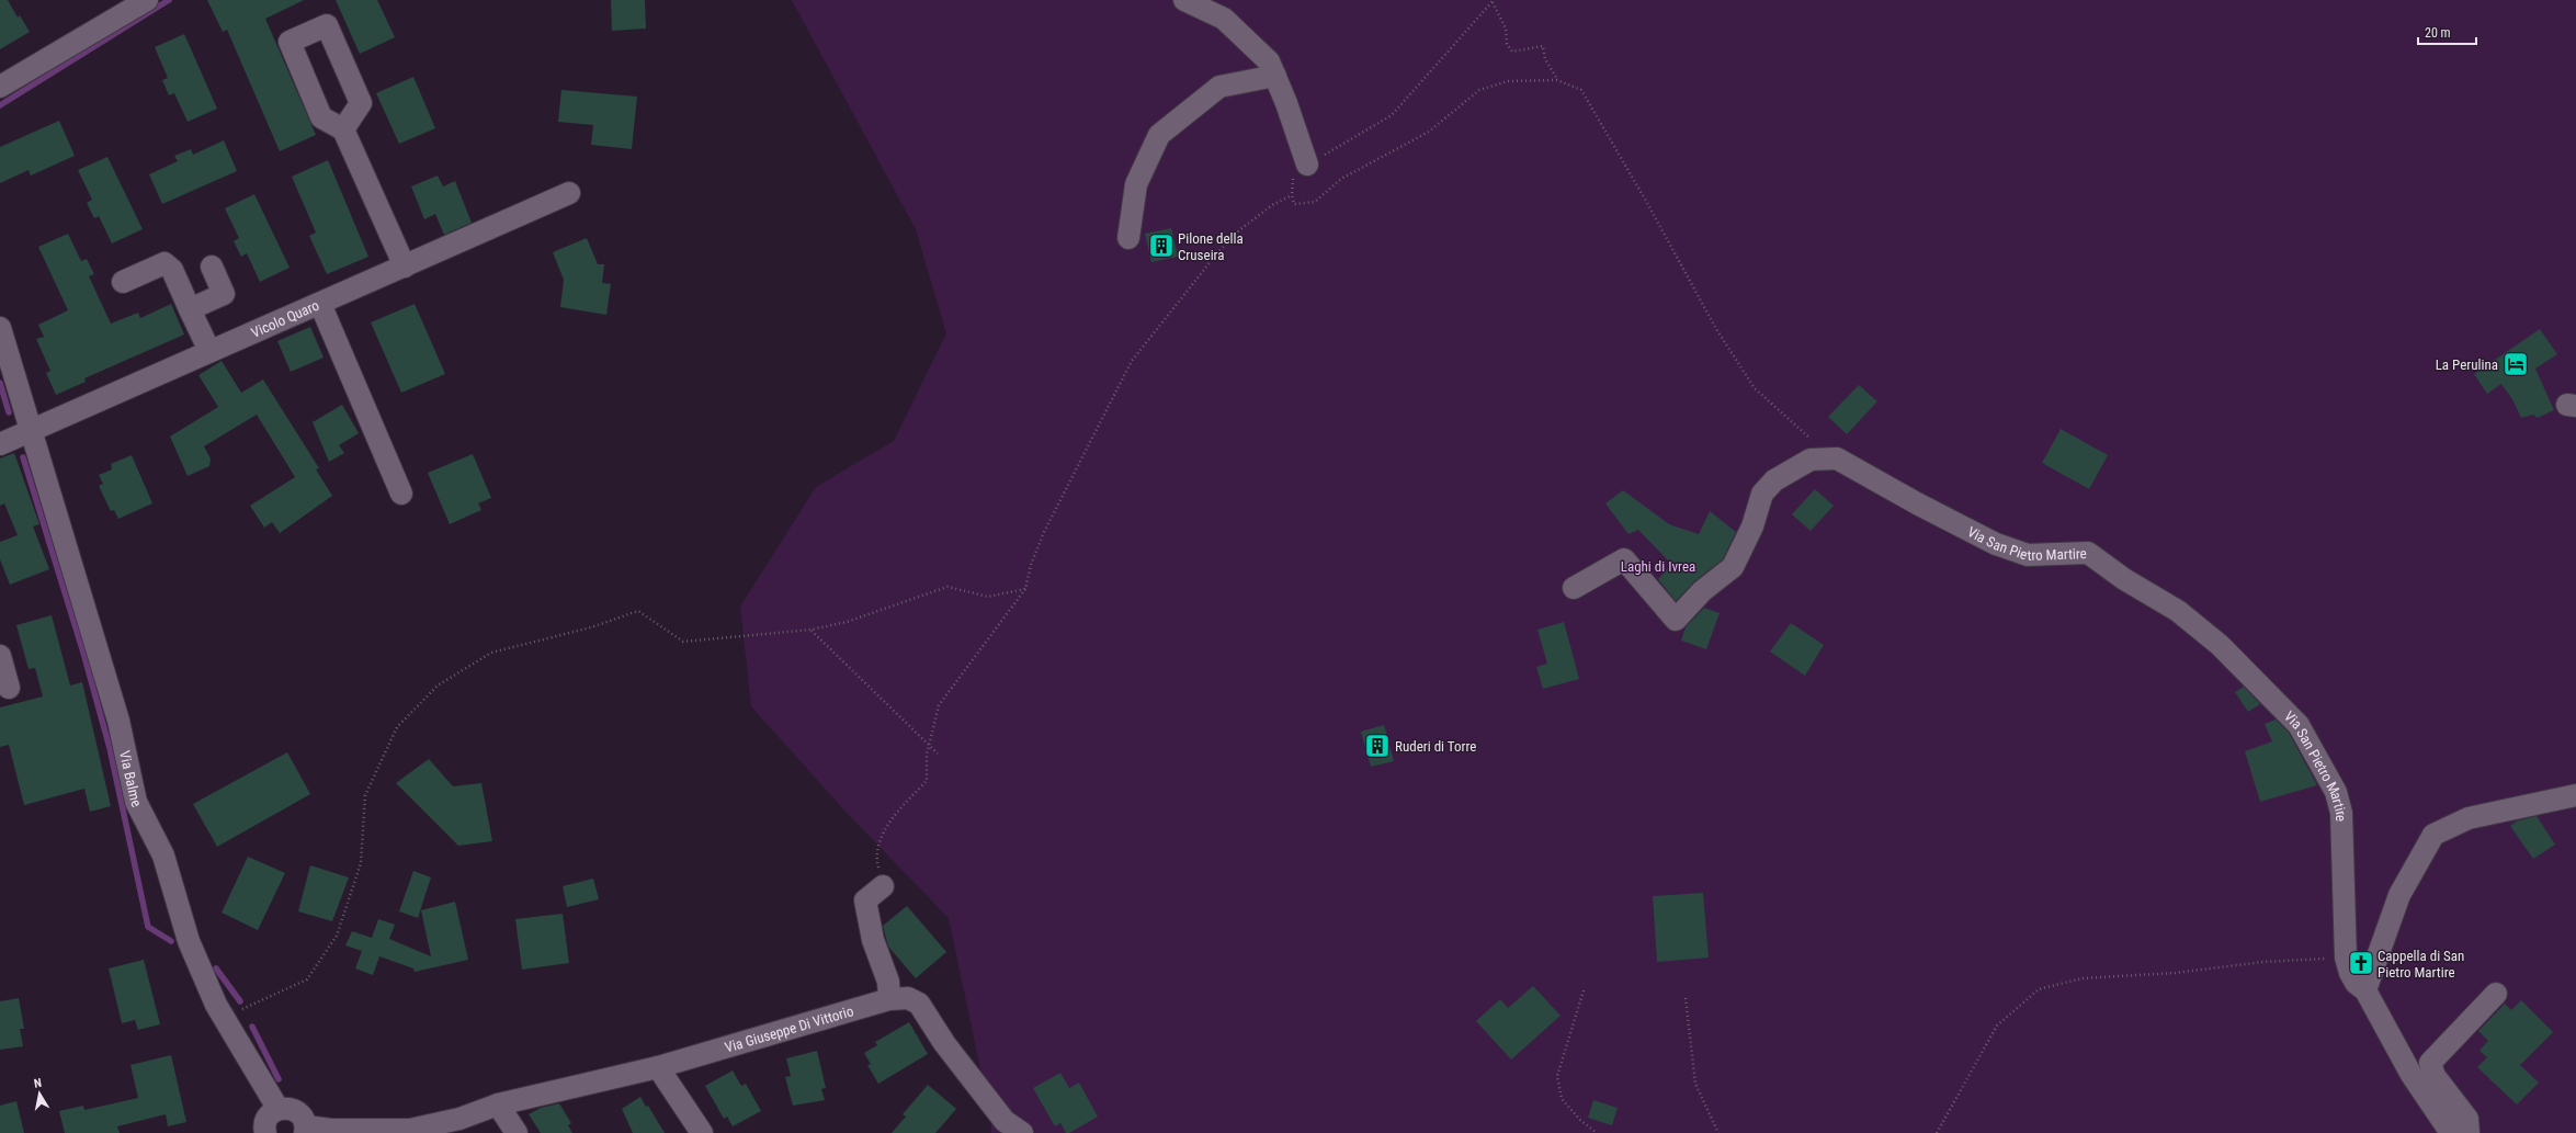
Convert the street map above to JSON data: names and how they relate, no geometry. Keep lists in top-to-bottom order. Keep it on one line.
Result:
{"streets":{"street":["Vicolo Quaro","Via San Pietro Martire","Via Balme","Via Giuseppe Di Vittorio"]},"crossings":[["Vicolo Quaro","Via Balme"]],"parks":["Laghi di Ivrea"],"places":{"building":["Pilone della Cruseira","Ruderi di Torre"],"hotel":["La Perulina"],"church":["Cappella di San Pietro Martire"]},"scale_bar":"20 m","north":"top"}
